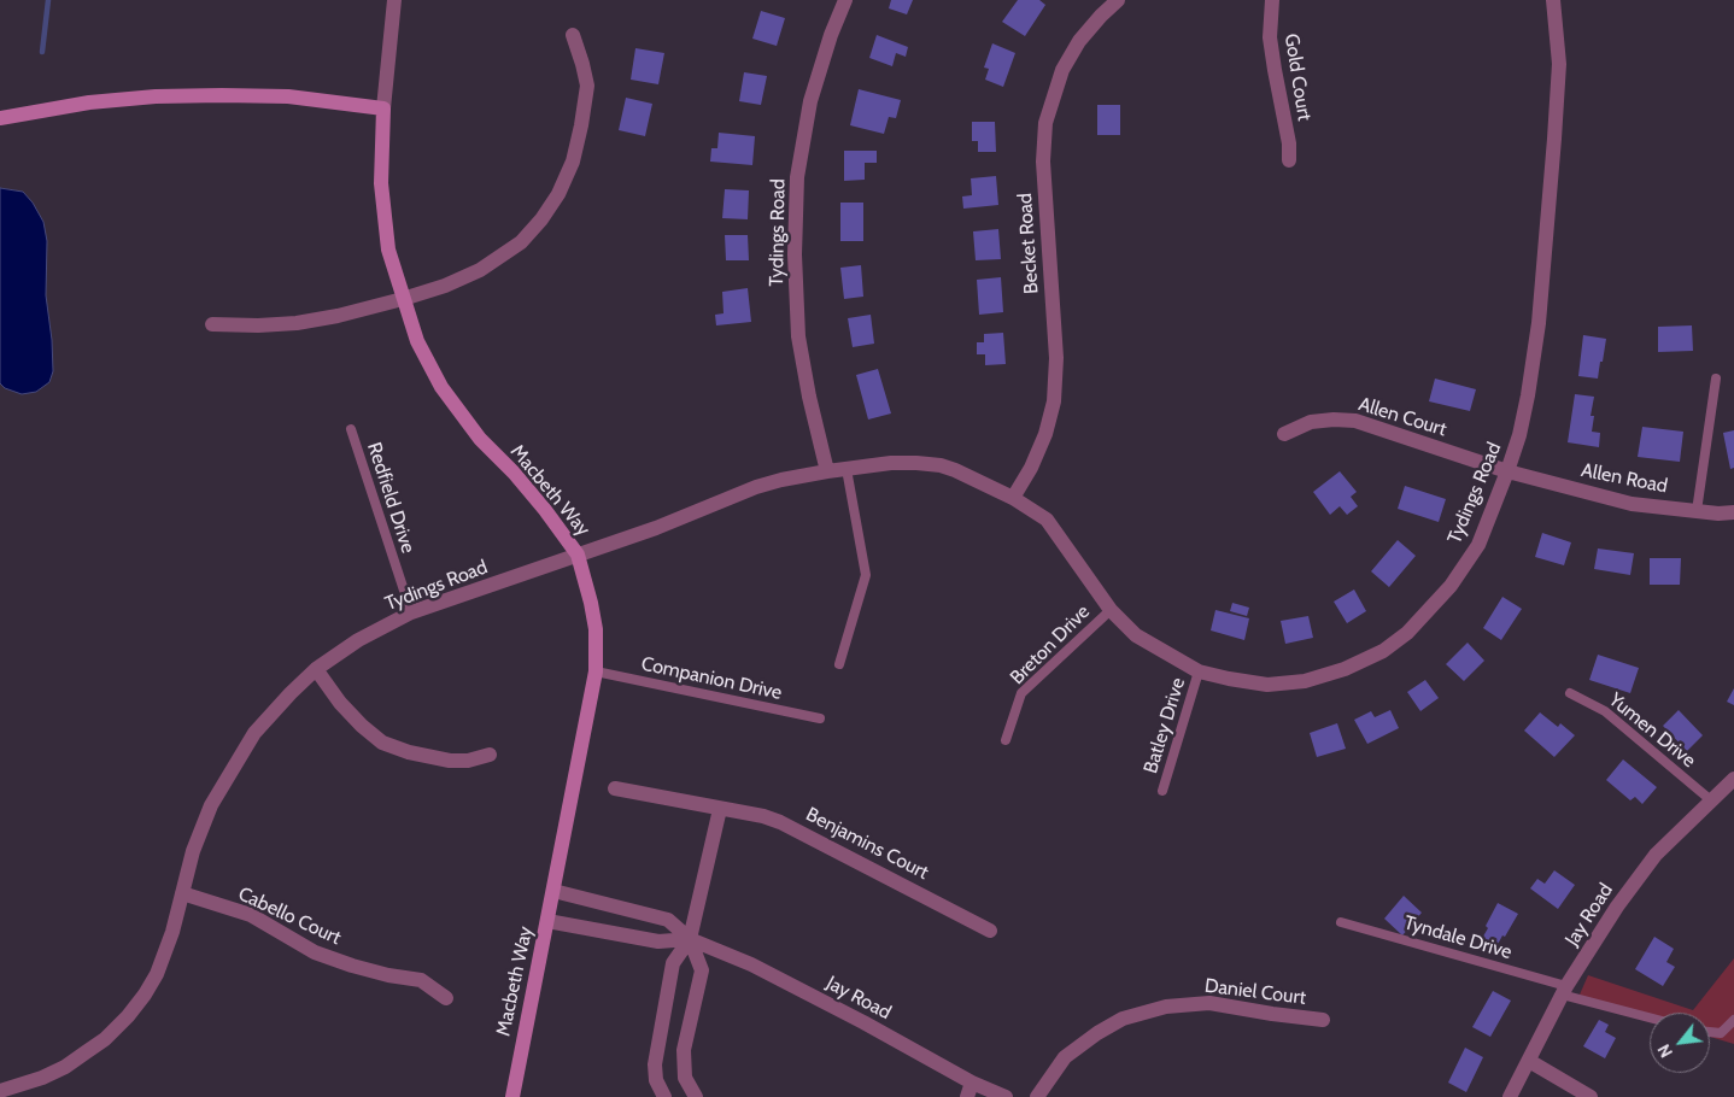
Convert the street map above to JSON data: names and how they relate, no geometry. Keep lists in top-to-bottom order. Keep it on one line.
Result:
{"streets":{"street":["Gold Court","Tydings Road","Becket Road","Allen Court","Allen Road","Macbeth Way","Benjamins Court","Jay Road","Cabello Court","Daniel Court"],"lane":["Redfield Drive","Breton Drive","Companion Drive","Batley Drive","Yumen Drive","Tyndale Drive"]},"crossings":[["Tydings Road","Becket Road"],["Tydings Road","Allen Court"],["Tydings Road","Allen Road"],["Tydings Road","Macbeth Way"],["Tydings Road","Redfield Drive"],["Tydings Road","Breton Drive"],["Tydings Road","Batley Drive"],["Tydings Road","Cabello Court"],["Allen Court","Allen Road"],["Macbeth Way","Companion Drive"],["Macbeth Way","Jay Road"],["Yumen Drive","Jay Road"],["Jay Road","Tyndale Drive"]],"north":"bottom left"}
